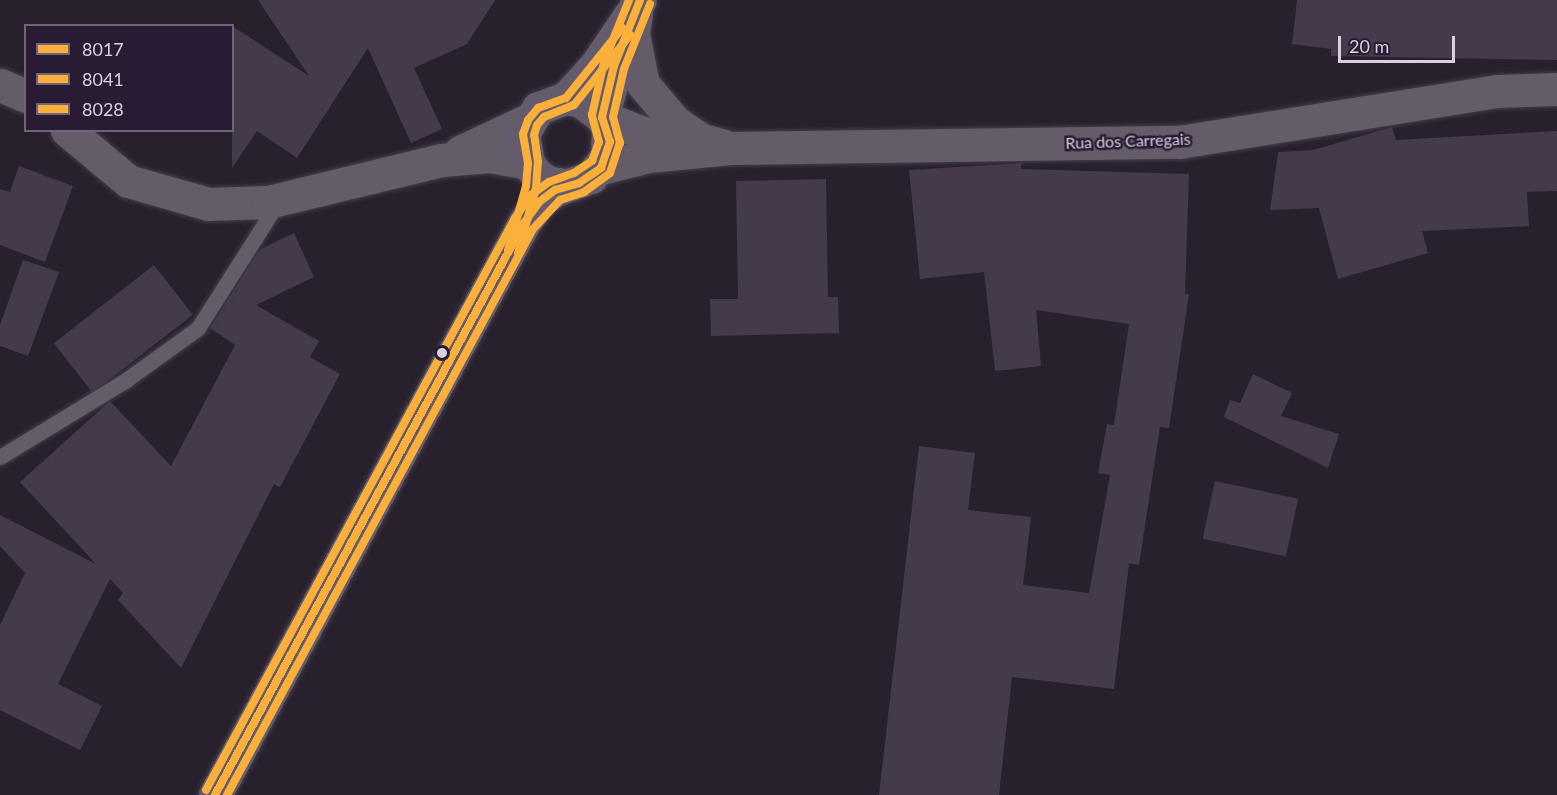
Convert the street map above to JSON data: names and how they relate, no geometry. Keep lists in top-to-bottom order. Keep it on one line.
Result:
{"streets":{"street":["Rua dos Carregais"]},"lines":["transit line 8017","transit line 8028","transit line 8041"],"legend":["8017","8041","8028"],"scale_bar":"20 m"}
